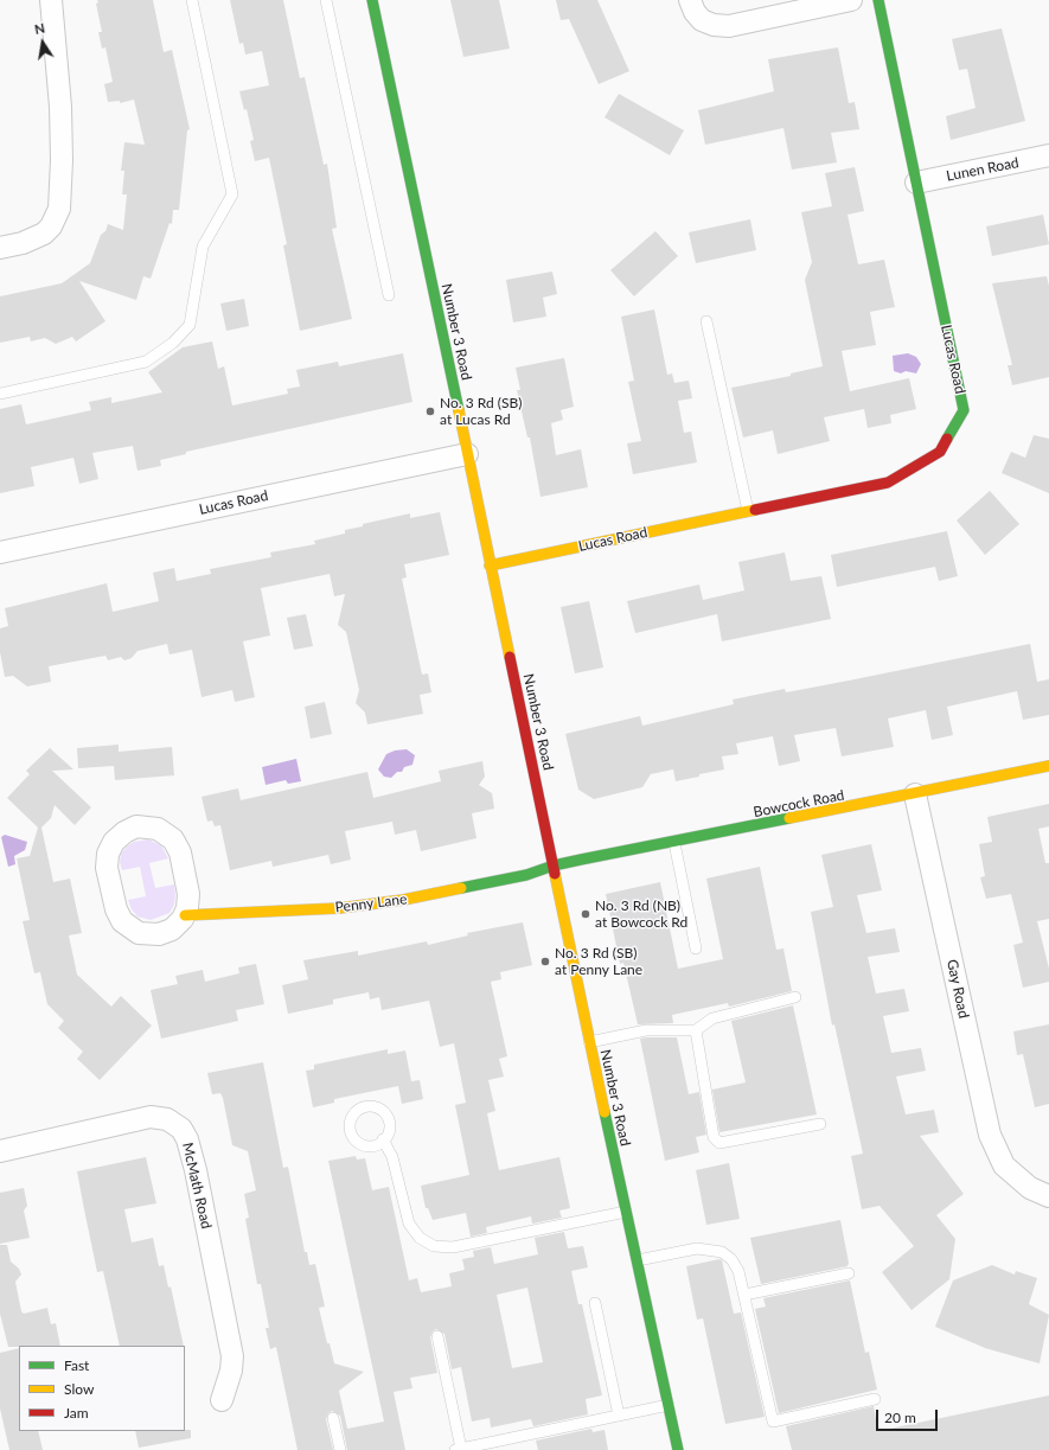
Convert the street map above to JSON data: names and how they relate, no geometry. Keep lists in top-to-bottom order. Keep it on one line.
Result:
{"streets":{"street":["Lunen Road","Number 3 Road","Lucas Road","Bowcock Road","Penny Lane","Gay Road","McMath Road"]},"crossings":[["Lunen Road","Lucas Road"],["Number 3 Road","Lucas Road"],["Number 3 Road","Bowcock Road"],["Number 3 Road","Penny Lane"],["Bowcock Road","Penny Lane"],["Bowcock Road","Gay Road"]],"places":["No. 3 Rd (SB) at Lucas Rd","No. 3 Rd (NB) at Bowcock Rd","No. 3 Rd (SB) at Penny Lane"],"legend":["Fast","Slow","Jam"],"scale_bar":"20 m","north":"top"}
